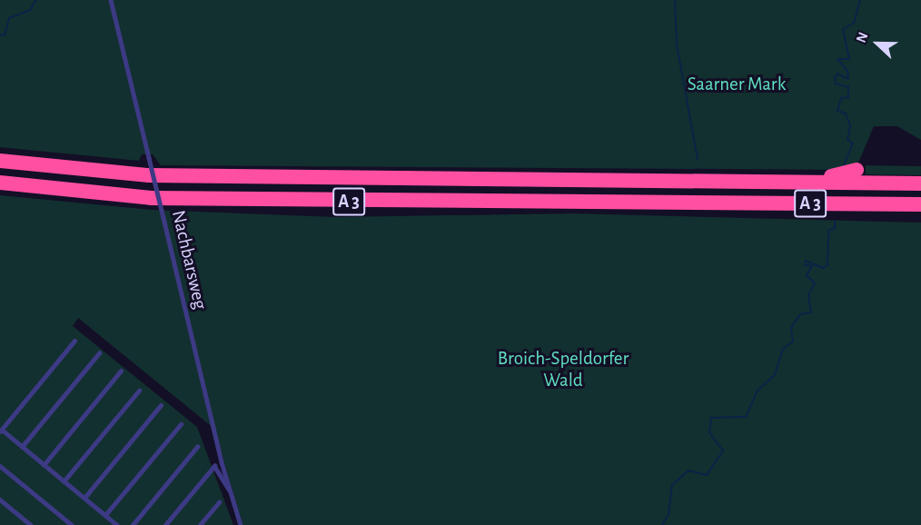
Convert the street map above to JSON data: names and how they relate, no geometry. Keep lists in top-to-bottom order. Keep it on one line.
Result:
{"streets":{"highway":["A 3"],"lane":["Nachbarsweg"]},"parks":["Saarner Mark","Broich-Speldorfer Wald"],"north":"left"}
